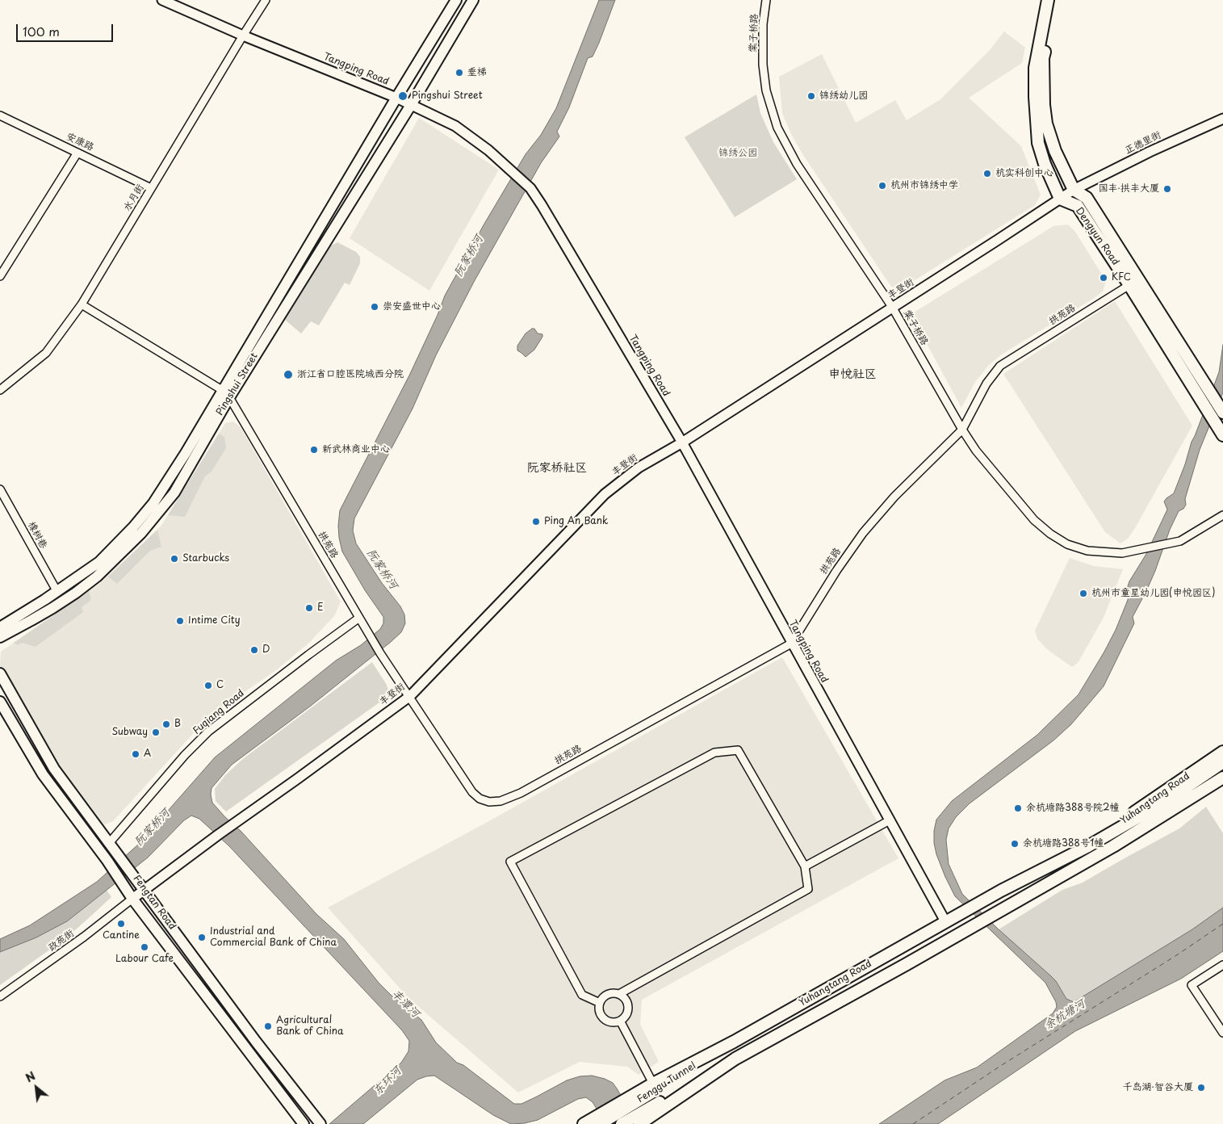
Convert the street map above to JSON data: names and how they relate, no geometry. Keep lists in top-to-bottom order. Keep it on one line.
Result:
{"streets":{"main road":["Dengyun Road","Pingshui Street","Yuhangtang Road","Fengtan Road","Fenggu Tunnel"],"street":["棠子桥路","Tangping Road","安康路","正德里街","水月街","丰登街","拱苑路","橡树巷","Fuqiang Road","政苑街"]},"crossings":[["棠子桥路","丰登街"],["棠子桥路","拱苑路"],["Tangping Road","水月街"],["Tangping Road","丰登街"],["Tangping Road","拱苑路"],["Tangping Road","Pingshui Street"],["Tangping Road","Yuhangtang Road"],["安康路","水月街"],["正德里街","Dengyun Road"],["正德里街","丰登街"],["水月街","拱苑路"],["Dengyun Road","丰登街"],["Dengyun Road","拱苑路"],["丰登街","拱苑路"],["丰登街","Fengtan Road"],["拱苑路","Pingshui Street"],["拱苑路","Fuqiang Road"],["Pingshui Street","橡树巷"],["Fuqiang Road","Fengtan Road"],["Yuhangtang Road","Fenggu Tunnel"],["Fengtan Road","政苑街"]],"districts":["申悦社区","阮家桥社区"],"water":["阮家桥河","丰潭河","余杭塘河","东环河"],"parks":["锦绣公园"],"places":["垂梯","Pingshui Street","锦绣幼儿园","杭实科创中心","杭州市锦绣中学","国丰·拱丰大厦","KFC","崇安盛世中心","浙江省口腔医院城西分院","新武林商业中心","Ping An Bank","Starbucks","杭州市童星幼儿园(申悦园区)","E","Intime City","D","C","B","Subway","A","余杭塘路388号院2幢","余杭塘路388号1幢","Cantine","Industrial and Commercial Bank of China","Labour Cafe","Agricultural Bank of China","千岛湖·智谷大厦"],"scale_bar":"100 m","north":"top left"}
